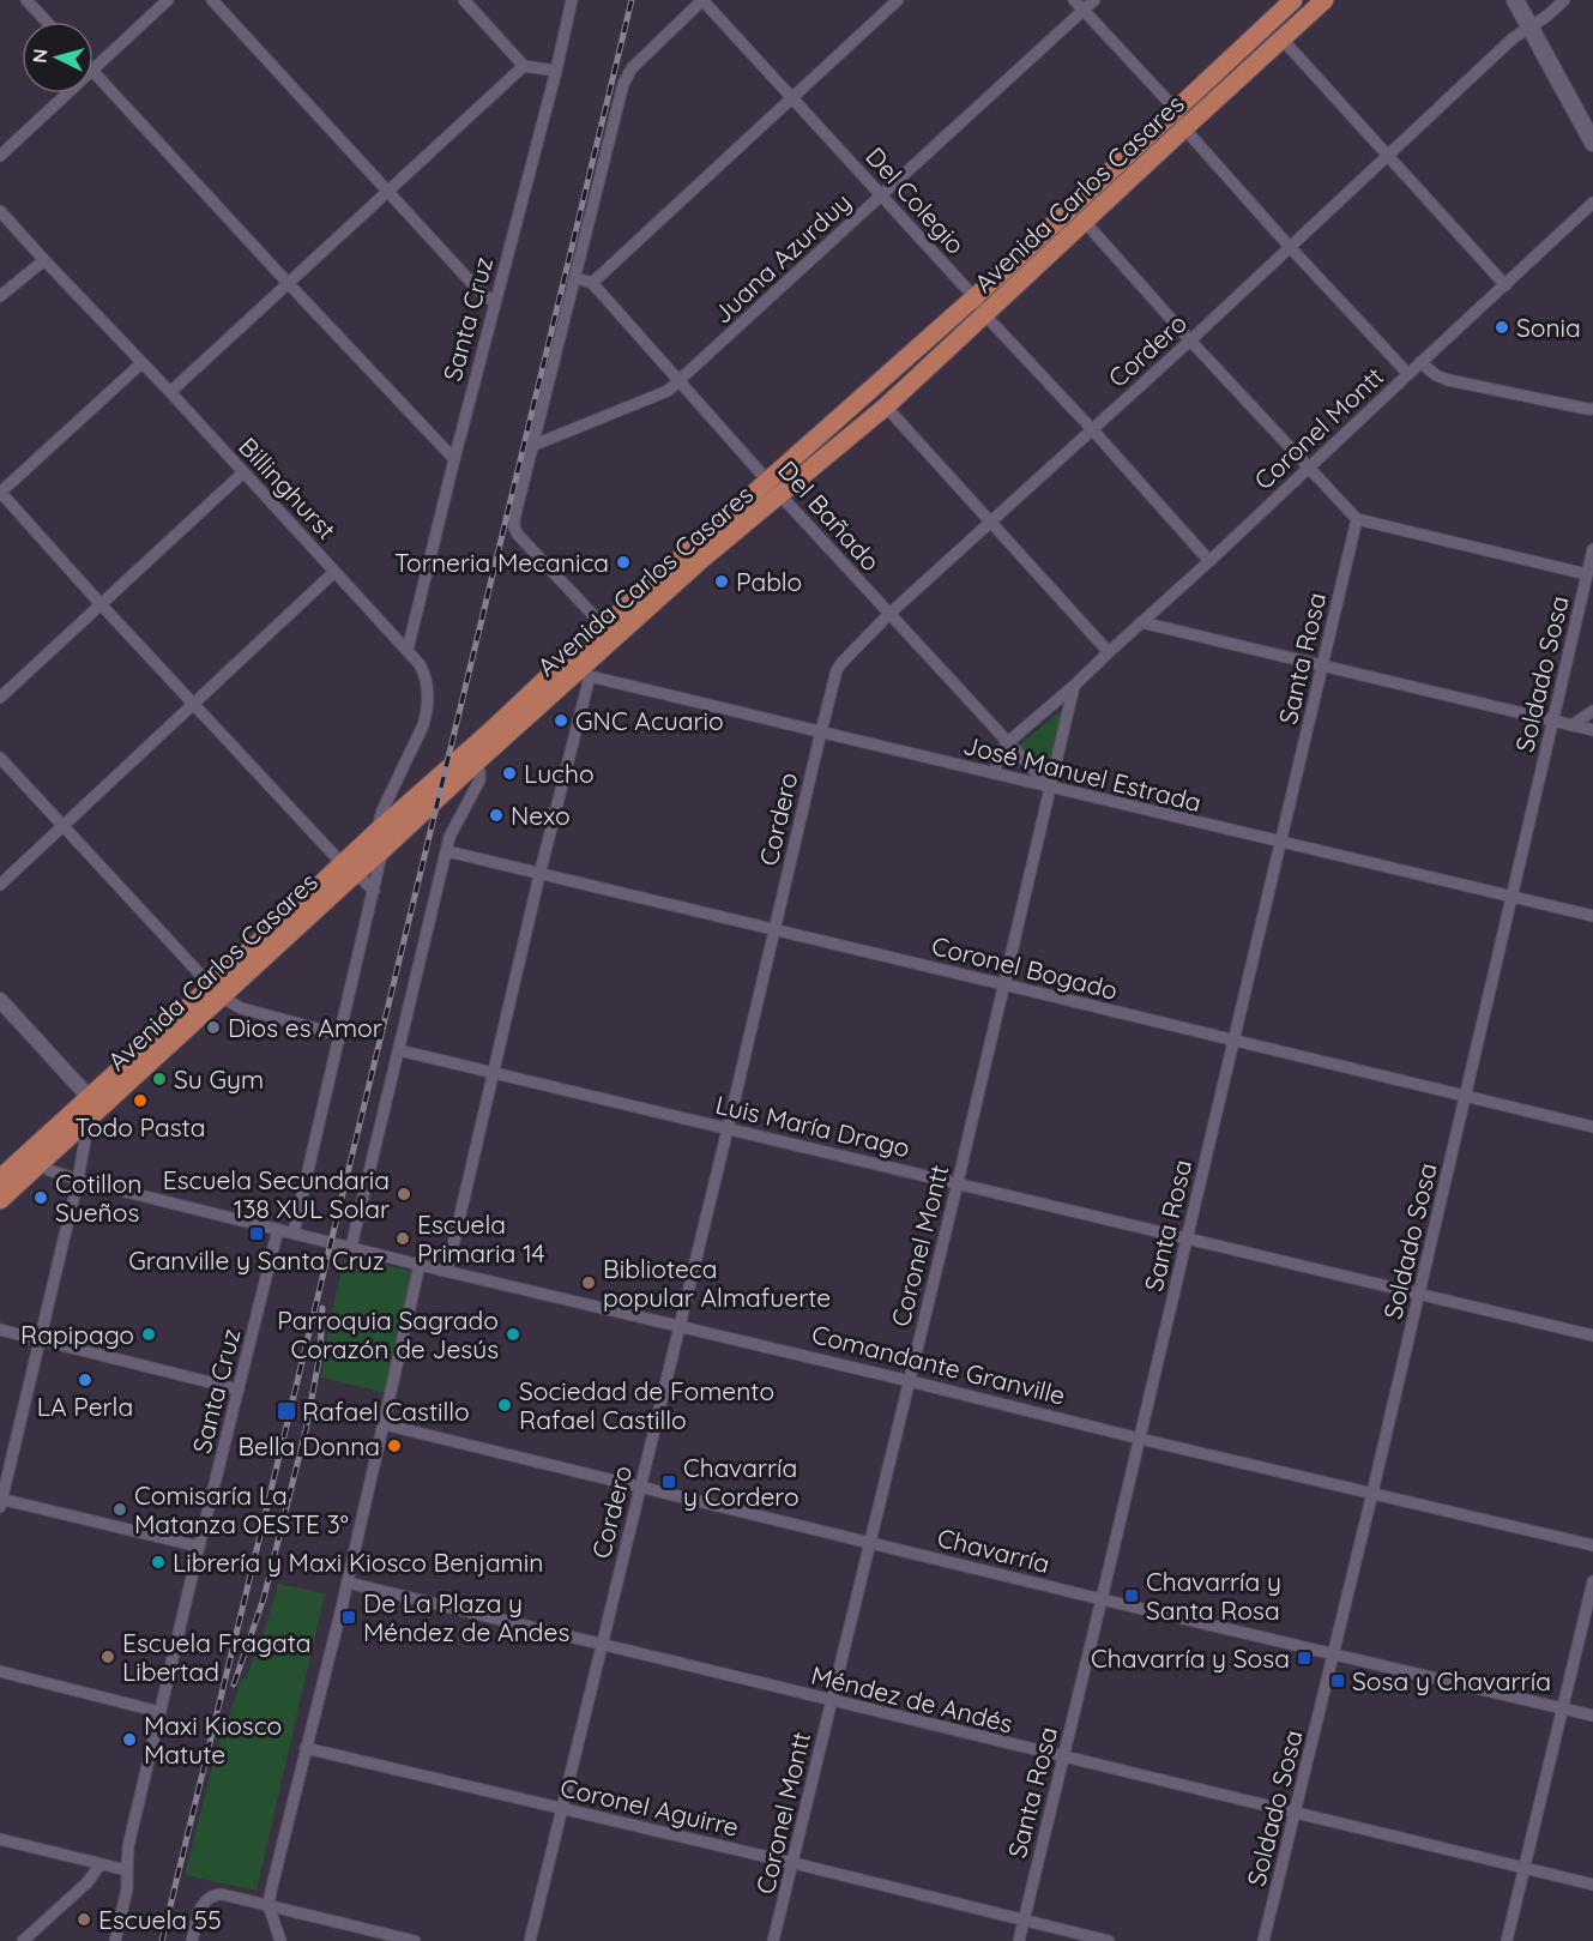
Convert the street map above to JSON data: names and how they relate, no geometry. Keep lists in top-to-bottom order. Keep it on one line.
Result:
{"streets":{"main road":["Avenida Carlos Casares"],"street":["Del Colegio","Juana Azurduy","Santa Cruz","Cordero","Coronel Montt","Billinghurst","Del Bañado","Santa Rosa","Soldado Sosa","José Manuel Estrada","Coronel Bogado","Luis María Drago","Comandante Granville","Chavarría","Méndez de Andés","Coronel Aguirre"]},"crossings":[["Avenida Carlos Casares","Del Colegio"],["Avenida Carlos Casares","Billinghurst"],["Avenida Carlos Casares","Del Bañado"],["Avenida Carlos Casares","José Manuel Estrada"],["Avenida Carlos Casares","Comandante Granville"],["Del Colegio","Juana Azurduy"],["Del Colegio","Cordero"],["Del Colegio","Coronel Montt"],["Juana Azurduy","Del Bañado"],["Santa Cruz","Billinghurst"],["Santa Cruz","Comandante Granville"],["Cordero","Del Bañado"],["Cordero","José Manuel Estrada"],["Cordero","Coronel Bogado"],["Cordero","Luis María Drago"],["Cordero","Comandante Granville"],["Cordero","Chavarría"],["Cordero","Méndez de Andés"],["Cordero","Coronel Aguirre"],["Coronel Montt","Del Bañado"],["Coronel Montt","José Manuel Estrada"],["Coronel Montt","Coronel Bogado"],["Coronel Montt","Luis María Drago"],["Coronel Montt","Comandante Granville"],["Coronel Montt","Chavarría"],["Coronel Montt","Méndez de Andés"],["Coronel Montt","Coronel Aguirre"],["Del Bañado","José Manuel Estrada"],["Santa Rosa","José Manuel Estrada"],["Santa Rosa","Coronel Bogado"],["Santa Rosa","Luis María Drago"],["Santa Rosa","Comandante Granville"],["Santa Rosa","Chavarría"],["Santa Rosa","Méndez de Andés"],["Santa Rosa","Coronel Aguirre"],["Soldado Sosa","José Manuel Estrada"],["Soldado Sosa","Coronel Bogado"],["Soldado Sosa","Luis María Drago"],["Soldado Sosa","Comandante Granville"],["Soldado Sosa","Chavarría"],["Soldado Sosa","Méndez de Andés"]],"places":{"other":["Sonia","Torneria Mecanica","Pablo","GNC Acuario","Lucho","Nexo","Dios es Amor","Su Gym","Todo Pasta","Escuela Secundaria 138 XUL Solar","Cotillon Sueños","Escuela Primaria 14","Biblioteca popular Almafuerte","Rapipago","Parroquia Sagrado Corazón de Jesús","LA Perla","Sociedad de Fomento Rafael Castillo","Bella Donna","Comisaría La Matanza OESTE 3°","Librería y Maxi Kiosco Benjamin","Escuela Fragata Libertad","Maxi Kiosco Matute","Escuela 55"],"transit":["Granville y Santa Cruz","Rafael Castillo","Chavarría y Cordero","Chavarría y Santa Rosa","De La Plaza y Méndez de Andes","Chavarría y Sosa","Sosa y Chavarría"]},"north":"left"}
